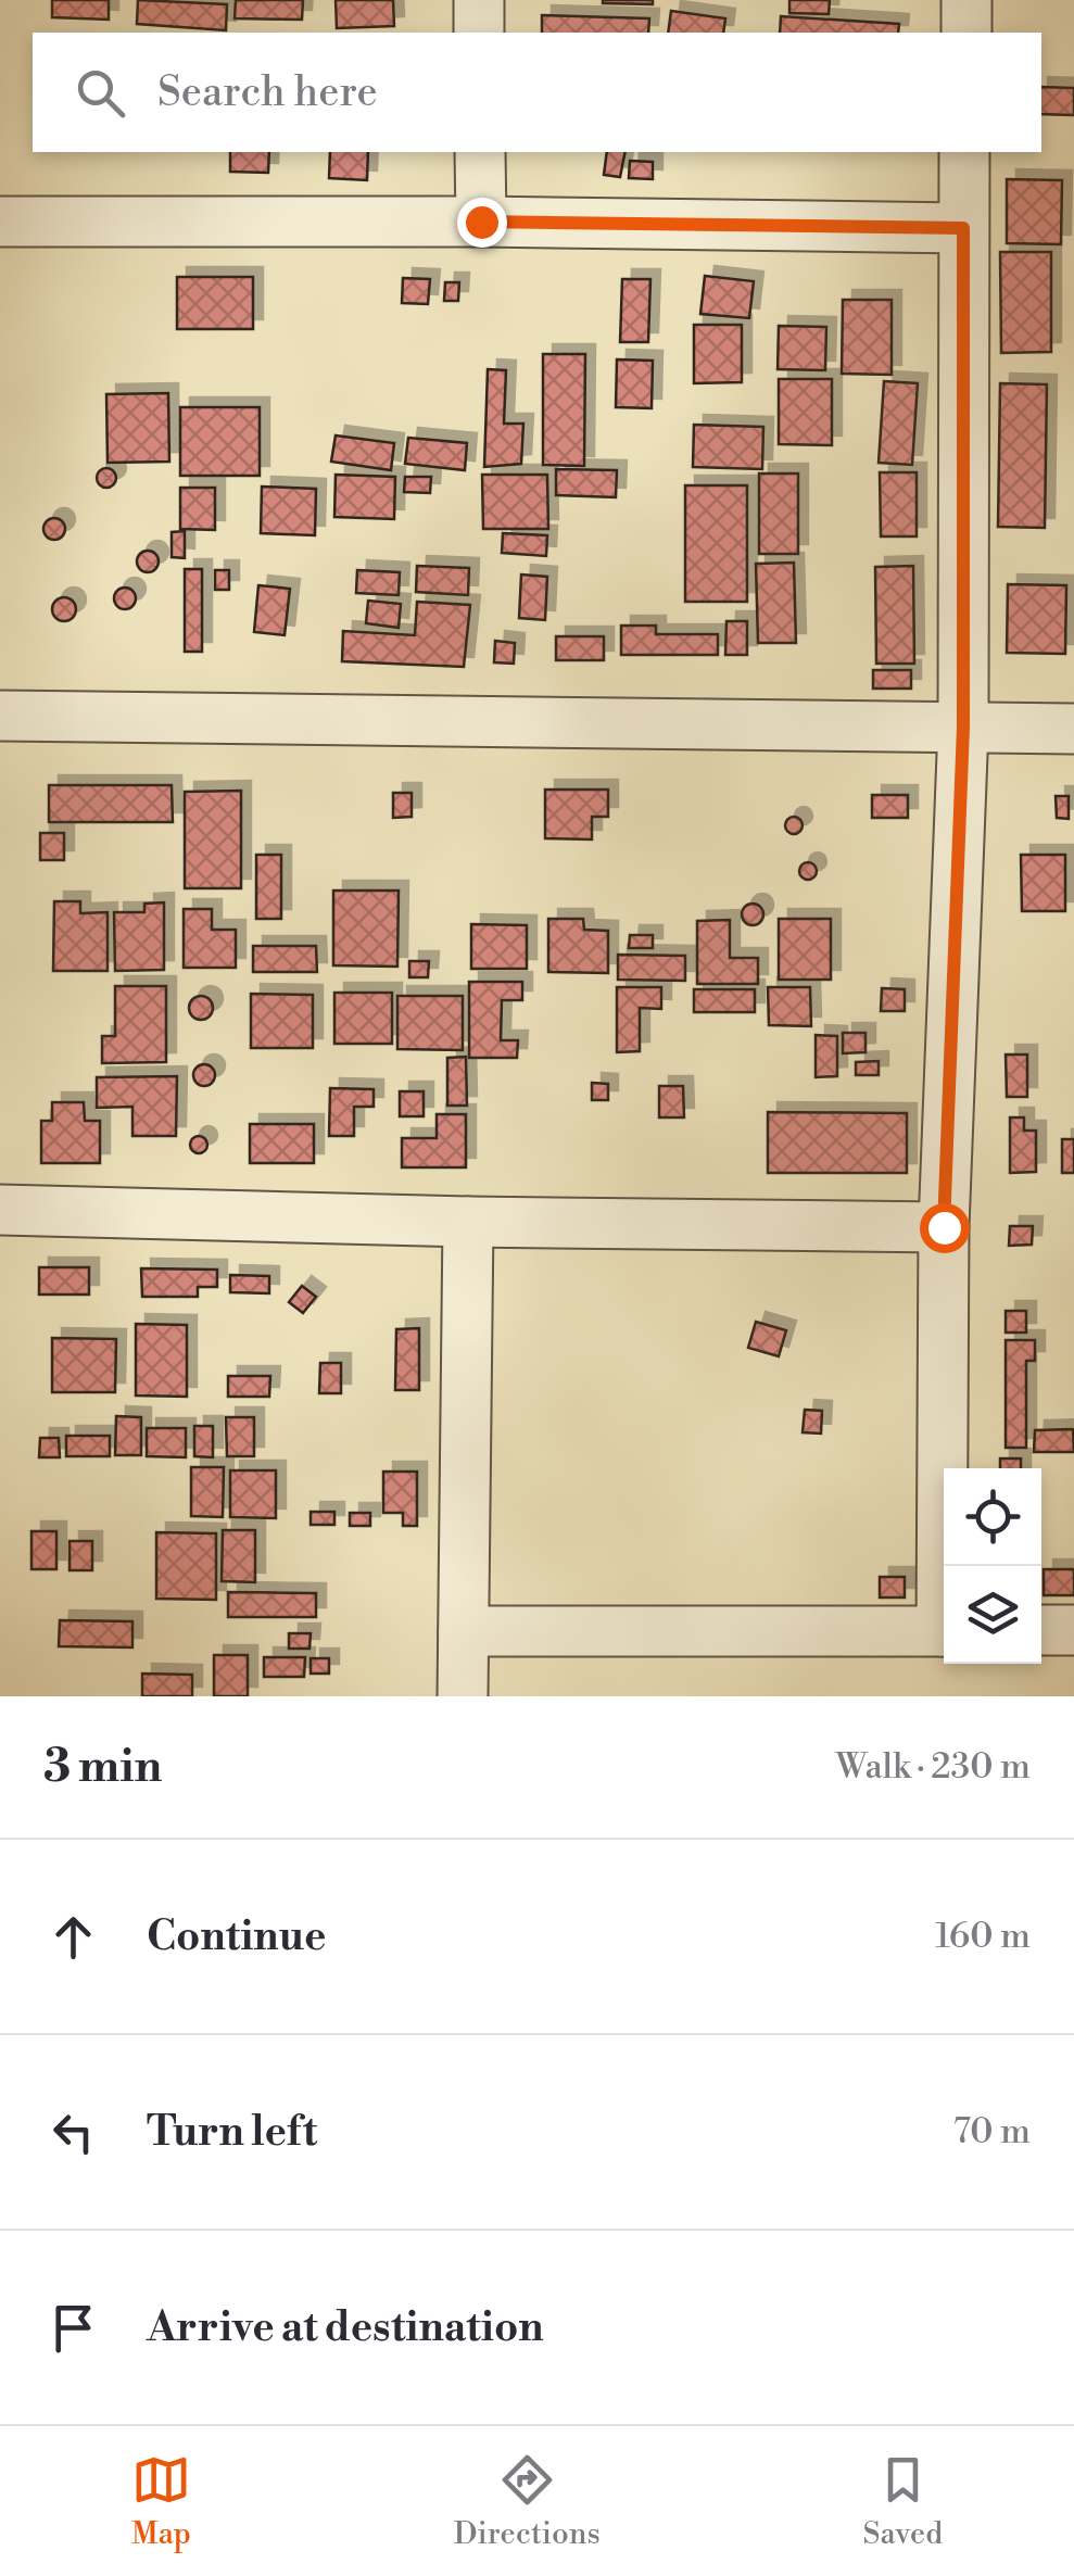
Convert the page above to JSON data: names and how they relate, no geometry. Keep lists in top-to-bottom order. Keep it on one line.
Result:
{"page":{"search":"Search here","heading":["3 min","Walk · 230 m"],"list":[["Continue","160 m"],["Turn left","70 m"],"Arrive at destination"],"nav":["Map","Directions","Saved"]}}
